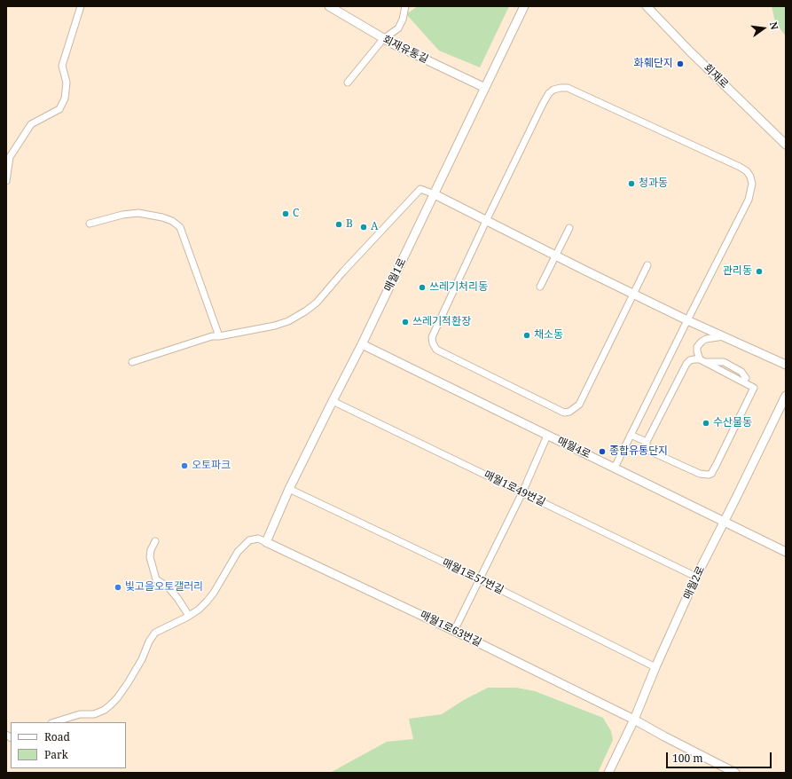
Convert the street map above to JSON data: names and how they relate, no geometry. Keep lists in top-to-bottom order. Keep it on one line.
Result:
{"streets":{"street":["회재유통길","회재로","매월1로","매월4로","매월1로49번길","매월1로57번길","매월2로","매월1로63번길"]},"crossings":[["회재유통길","매월1로"],["매월1로","매월4로"],["매월1로","매월1로49번길"],["매월1로","매월1로57번길"],["매월1로","매월1로63번길"],["매월4로","매월2로"],["매월1로49번길","매월2로"],["매월1로57번길","매월2로"],["매월2로","매월1로63번길"]],"places":["화훼단지","청과동","C","B","A","관리동","쓰레기처리동","쓰레기적환장","채소동","수산물동","종합유통단지","오토파크","빛고을오토갤러리"],"legend":["Road","Park"],"scale_bar":"100 m","north":"right"}
